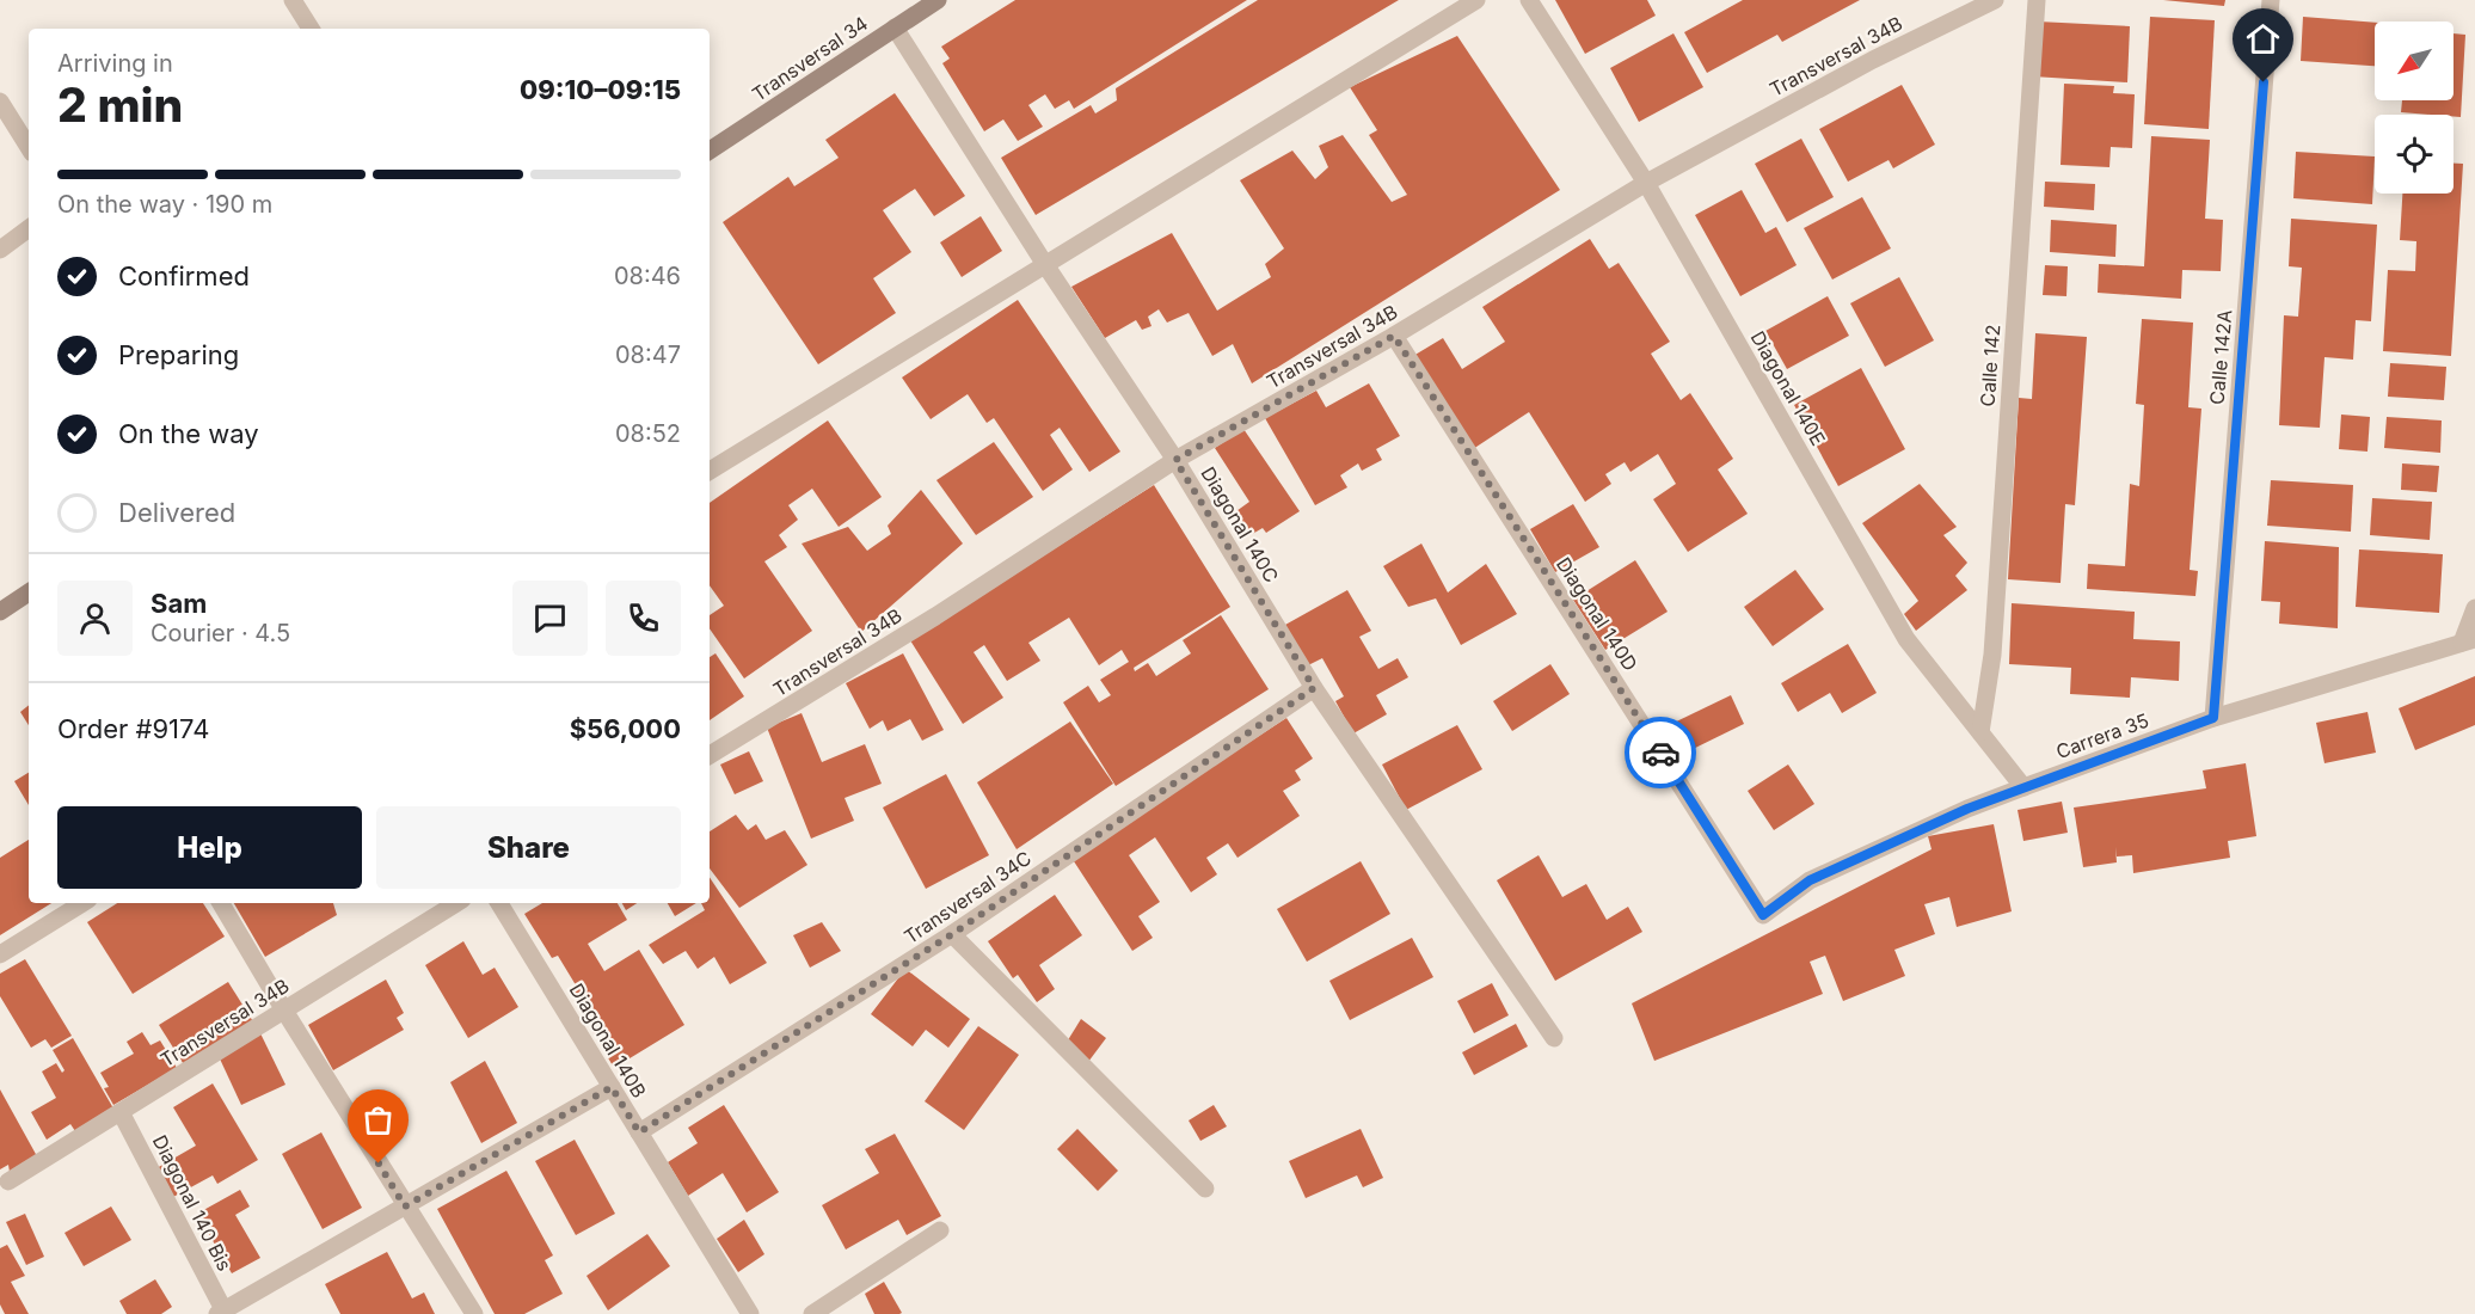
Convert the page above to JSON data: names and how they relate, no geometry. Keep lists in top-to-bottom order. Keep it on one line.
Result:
{"streets":{"street":["Transversal 34B","Transversal 34","Calle 142A","Calle 142","Diagonal 140E","Diagonal 140C","Diagonal 140D","Carrera 35","Transversal 34C","Diagonal 140B","Diagonal 140 Bis"]},"crossings":[["Transversal 34B","Diagonal 140E"],["Transversal 34B","Diagonal 140C"],["Transversal 34B","Diagonal 140D"],["Transversal 34B","Diagonal 140 Bis"],["Transversal 34","Diagonal 140C"],["Calle 142A","Carrera 35"],["Calle 142","Diagonal 140E"],["Diagonal 140E","Carrera 35"],["Diagonal 140C","Transversal 34C"],["Diagonal 140D","Carrera 35"],["Transversal 34C","Diagonal 140B"]],"north":"bottom left","page":{"heading":["2 min","Arriving in","09:10–09:15"],"panel":["Sam","Courier · 4.5","Order #9174","$56,000"],"bar":"On the way · 190 m","list":[["Confirmed","08:46"],["Preparing","08:47"],["On the way","08:52"],"Delivered"],"buttons":["Help","Share"]}}
